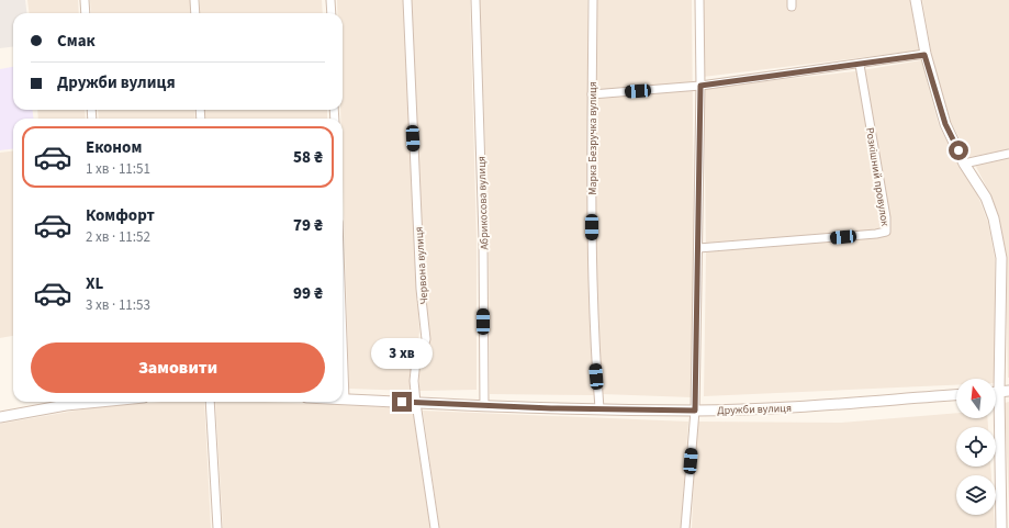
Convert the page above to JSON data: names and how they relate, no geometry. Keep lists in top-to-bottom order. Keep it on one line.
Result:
{"streets":{"street":["Марка Безручка вулиця","Розкішний провулок","Абрикосова вулиця","Червона вулиця","Дружби вулиця"]},"crossings":[["Марка Безручка вулиця","Дружби вулиця"],["Абрикосова вулиця","Дружби вулиця"],["Червона вулиця","Дружби вулиця"]],"north":"top","page":{"banner":["Смак","Дружби вулиця"],"list":[{"name":"Економ","note":"1 хв · 11:51","value":"58 ₴"},{"name":"Комфорт","note":"2 хв · 11:52","value":"79 ₴"},{"name":"XL","note":"3 хв · 11:53","value":"99 ₴"}],"buttons":"Замовити","bubble":"3 хв"}}
